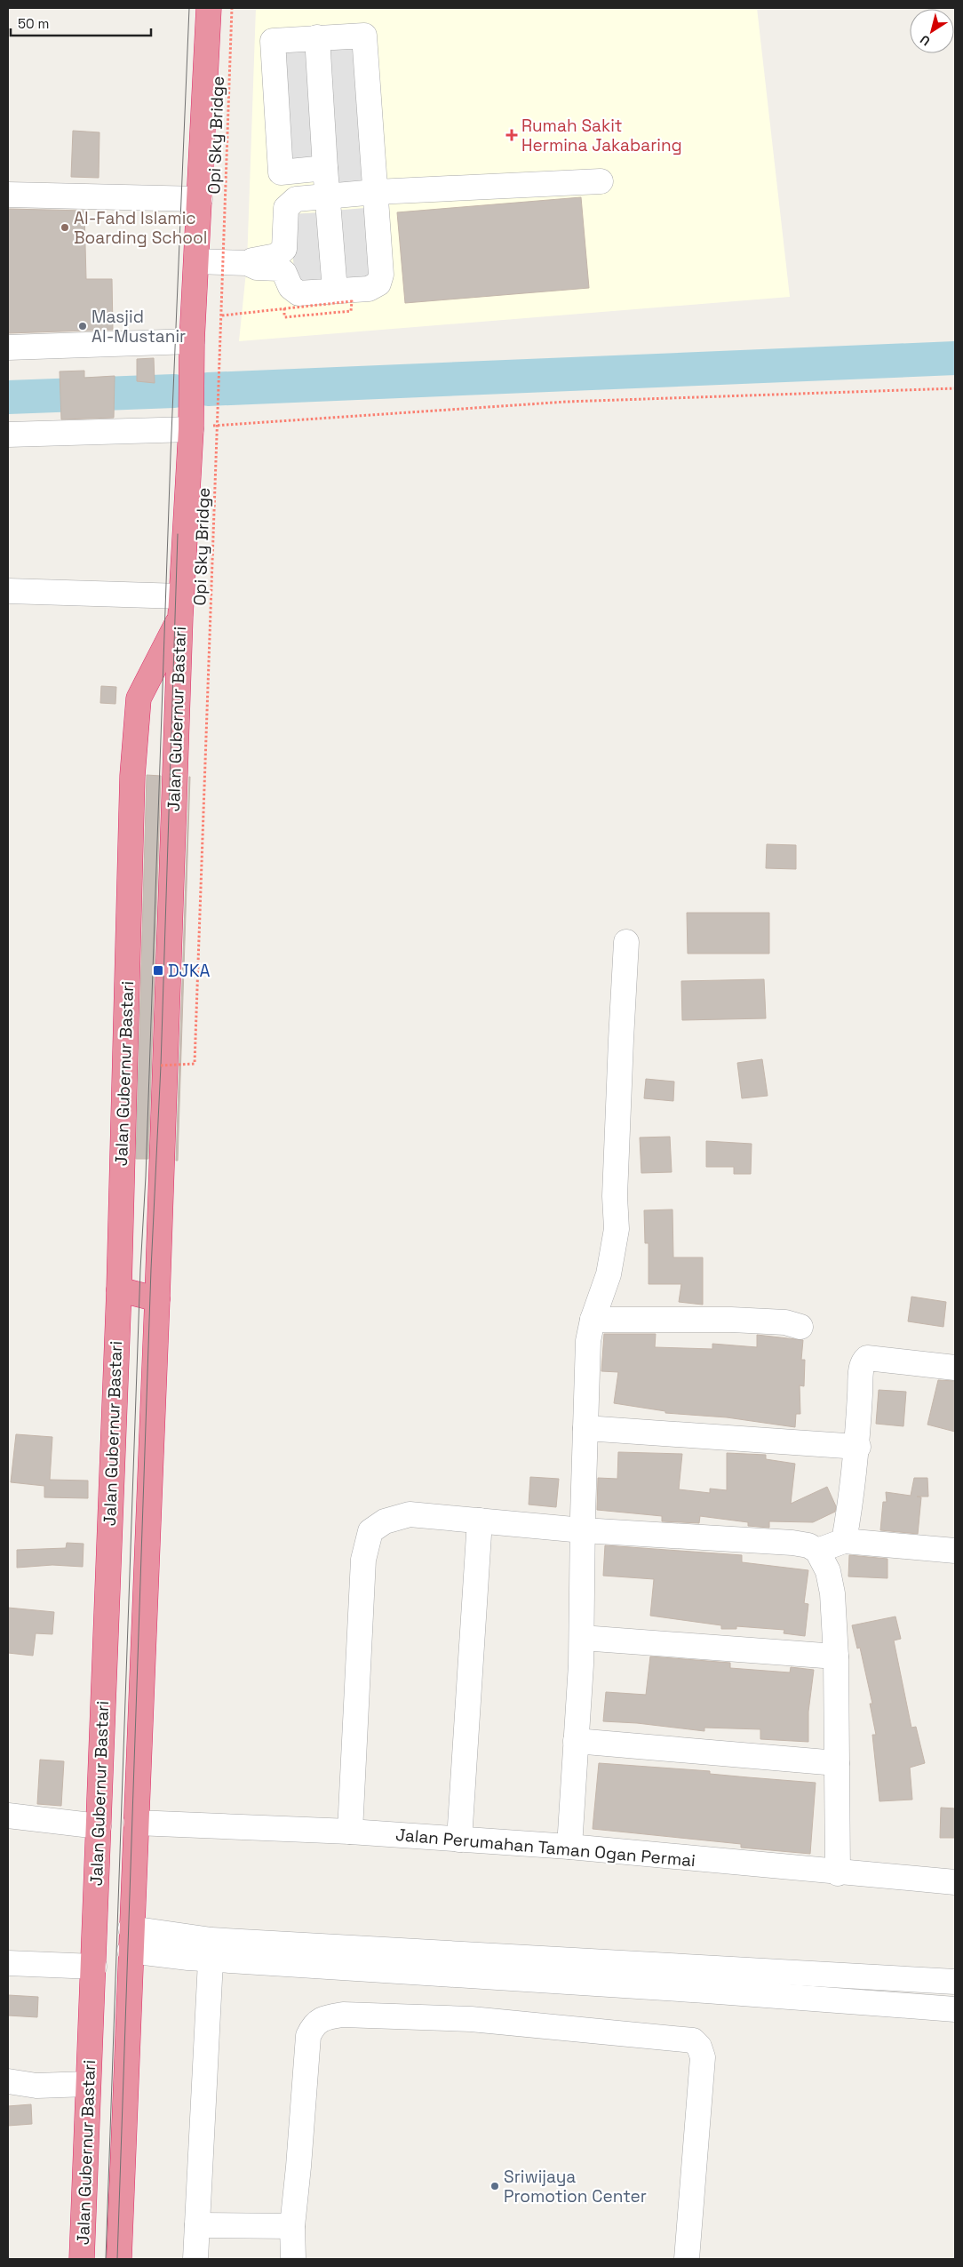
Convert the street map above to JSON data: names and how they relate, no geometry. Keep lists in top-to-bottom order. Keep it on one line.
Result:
{"streets":{"highway":["Jalan Gubernur Bastari"],"street":["Jalan Perumahan Taman Ogan Permai"],"path":["Opi Sky Bridge"]},"crossings":[["Jalan Gubernur Bastari","Jalan Perumahan Taman Ogan Permai"]],"places":{"health":["Rumah Sakit Hermina Jakabaring"],"other":["Al-Fahd Islamic Boarding School","Masjid Al-Mustanir","Sriwijaya Promotion Center"],"transit":["DJKA"]},"scale_bar":"50 m","north":"bottom left"}
